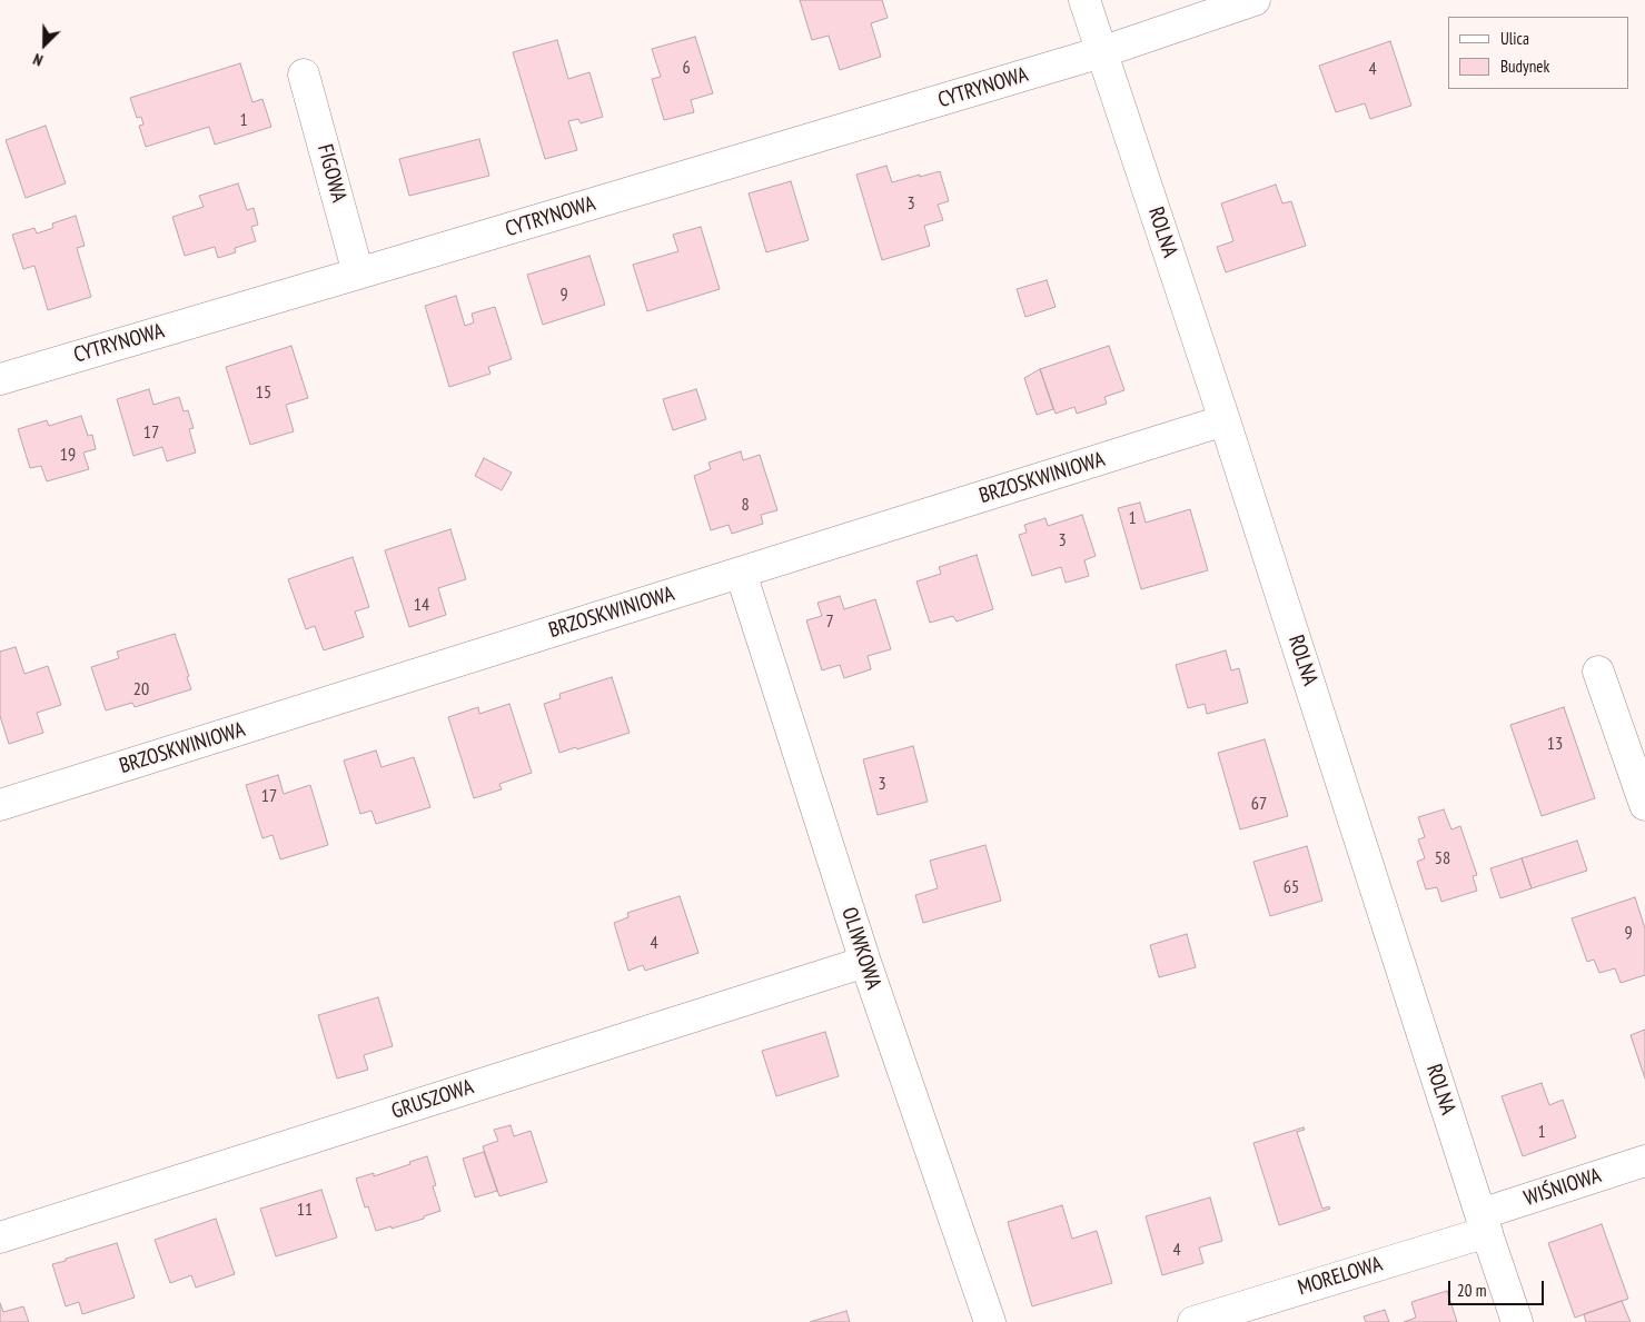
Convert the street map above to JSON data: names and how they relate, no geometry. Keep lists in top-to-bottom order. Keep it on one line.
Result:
{"streets":{"street":["CYTRYNOWA","FIGOWA","ROLNA","BRZOSKWINIOWA","OLIWKOWA","GRUSZOWA","WIŚNIOWA","MORELOWA"]},"crossings":[["CYTRYNOWA","FIGOWA"],["CYTRYNOWA","ROLNA"],["ROLNA","BRZOSKWINIOWA"],["ROLNA","WIŚNIOWA"],["ROLNA","MORELOWA"],["BRZOSKWINIOWA","OLIWKOWA"],["OLIWKOWA","GRUSZOWA"],["WIŚNIOWA","MORELOWA"]],"house_numbers":["6","4","1","3","9","15","17","19","8","1","3","14","7","20","13","3","17","67","58","65","9","4","1","11","4"],"legend":["Ulica","Budynek"],"scale_bar":"20 m","north":"bottom left"}
